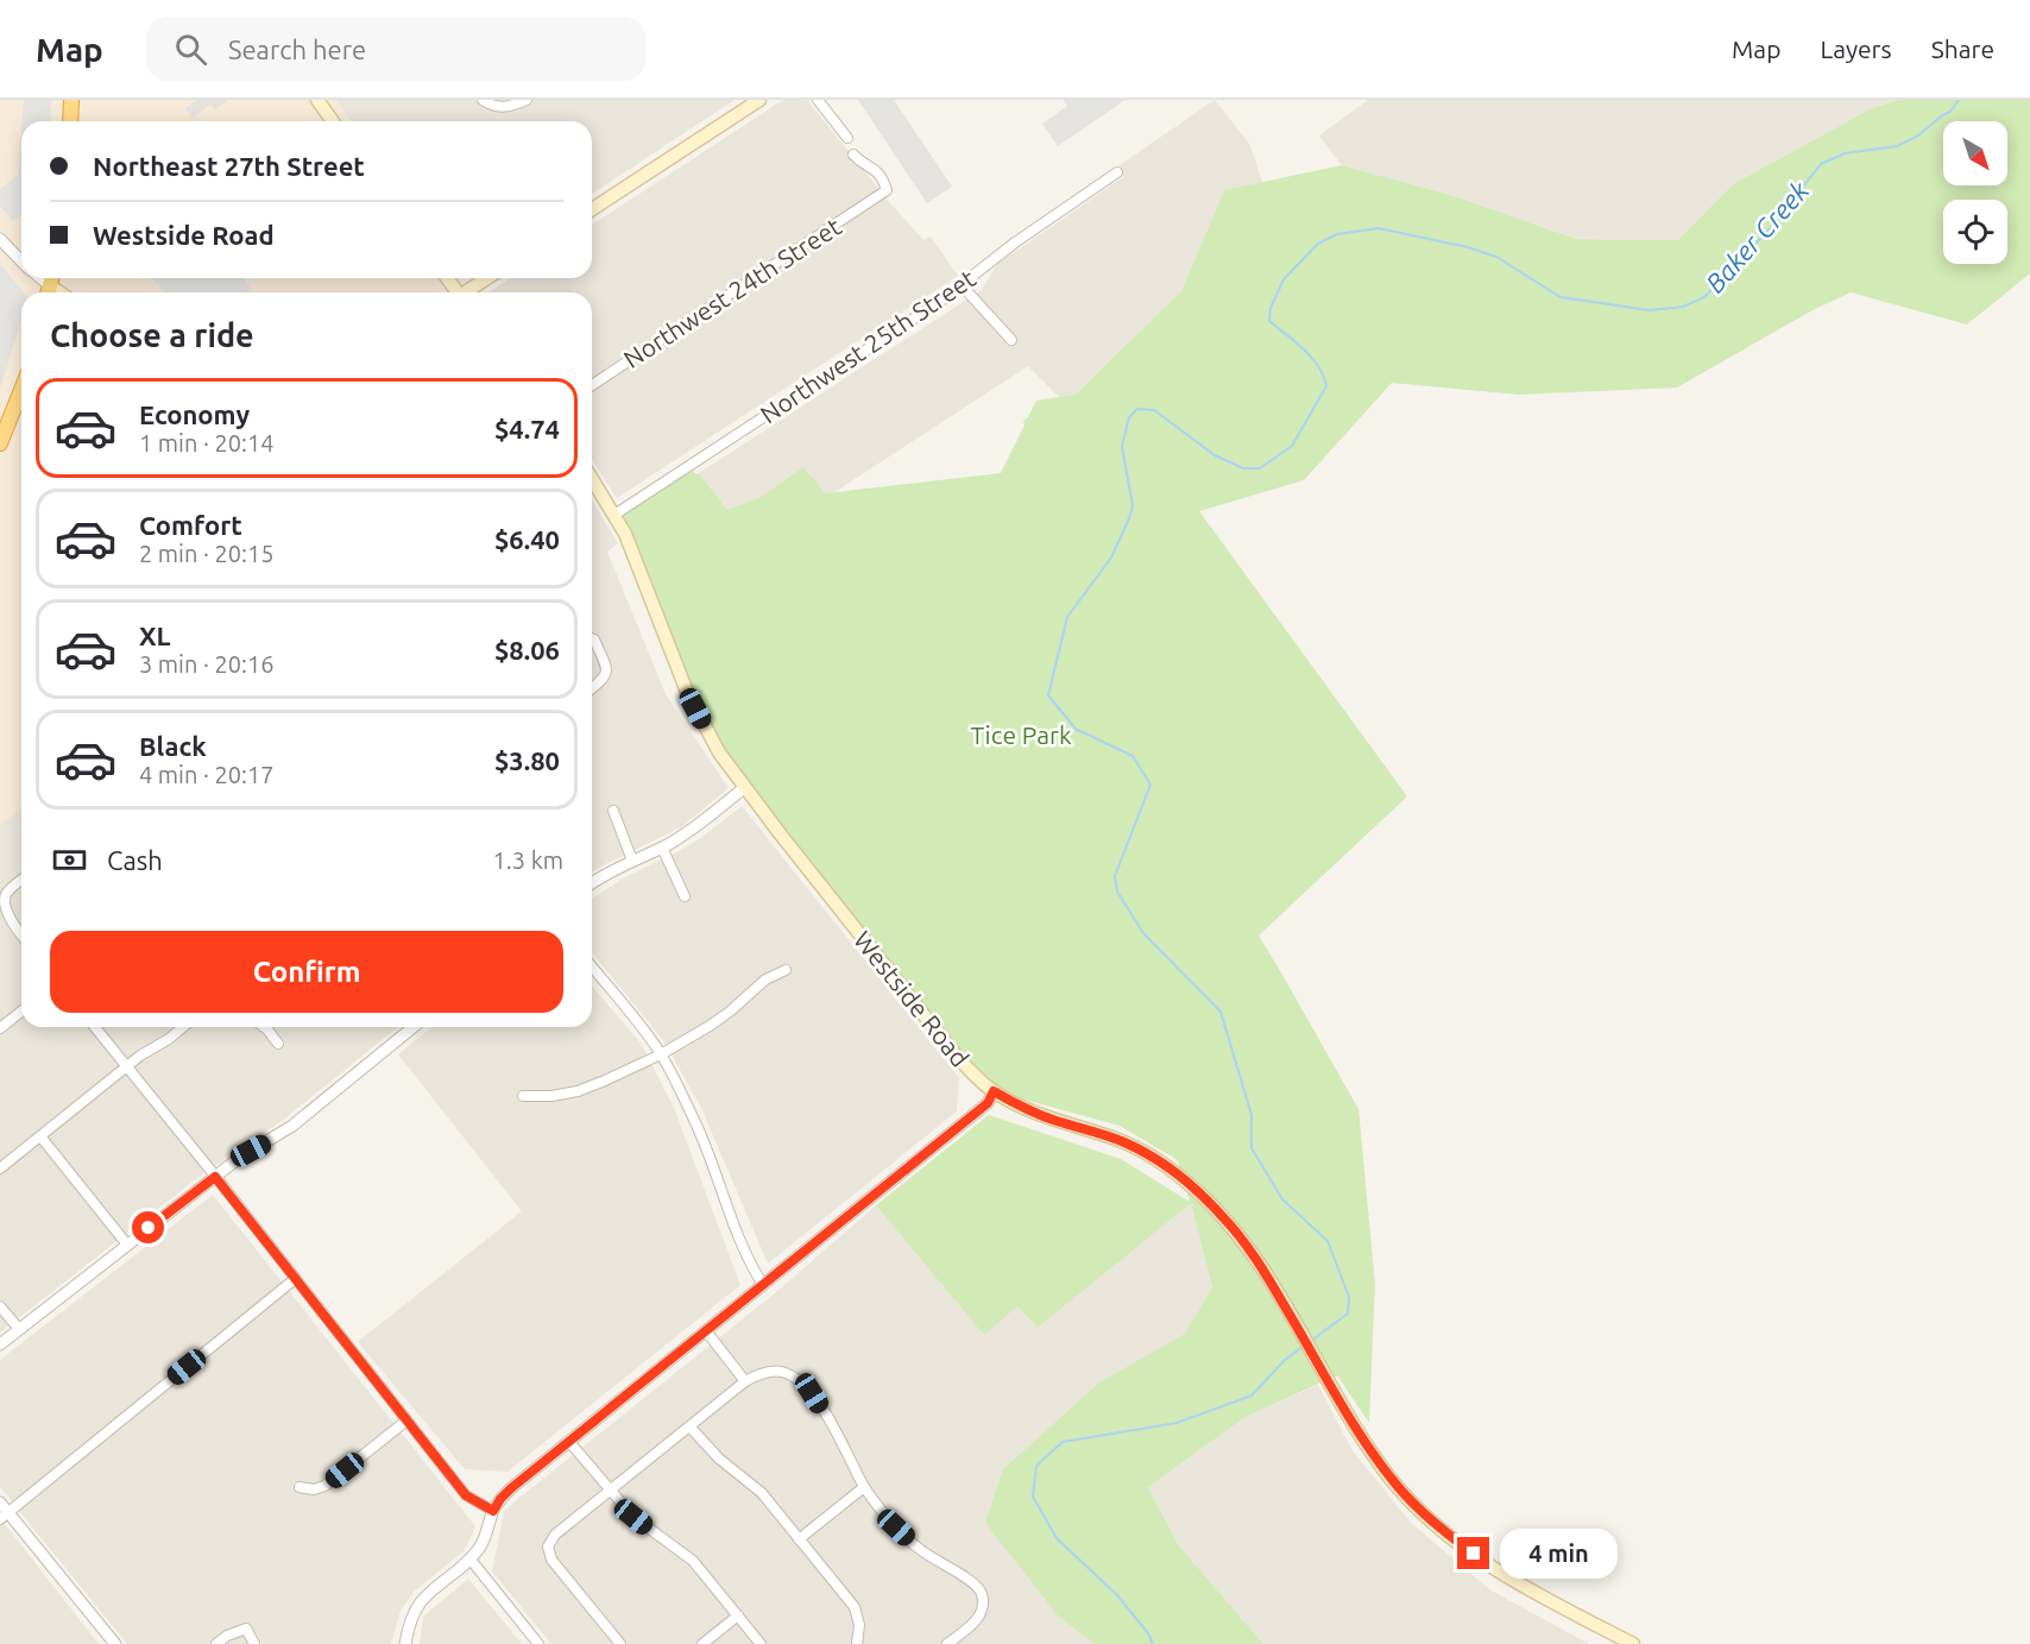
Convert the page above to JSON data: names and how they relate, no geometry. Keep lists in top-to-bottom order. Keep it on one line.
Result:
{"streets":{"main road":["Westside Road"],"street":["Northwest 24th Street","Northwest 25th Street"]},"crossings":[["Northwest 25th Street","Westside Road"]],"water":["Baker Creek"],"parks":["Tice Park"],"north":"bottom right","page":{"header":"Map","search":"Search here","nav":["Map","Layers","Share"],"banner":["Northeast 27th Street","Westside Road"],"heading":"Choose a ride","list":[{"name":"Economy","note":"1 min · 20:14","value":"$4.74"},{"name":"Comfort","note":"2 min · 20:15","value":"$6.40"},{"name":"XL","note":"3 min · 20:16","value":"$8.06"},{"name":"Black","note":"4 min · 20:17","value":"$3.80"}],"pay":["Cash","1.3 km"],"buttons":"Confirm","bubble":"4 min"}}
